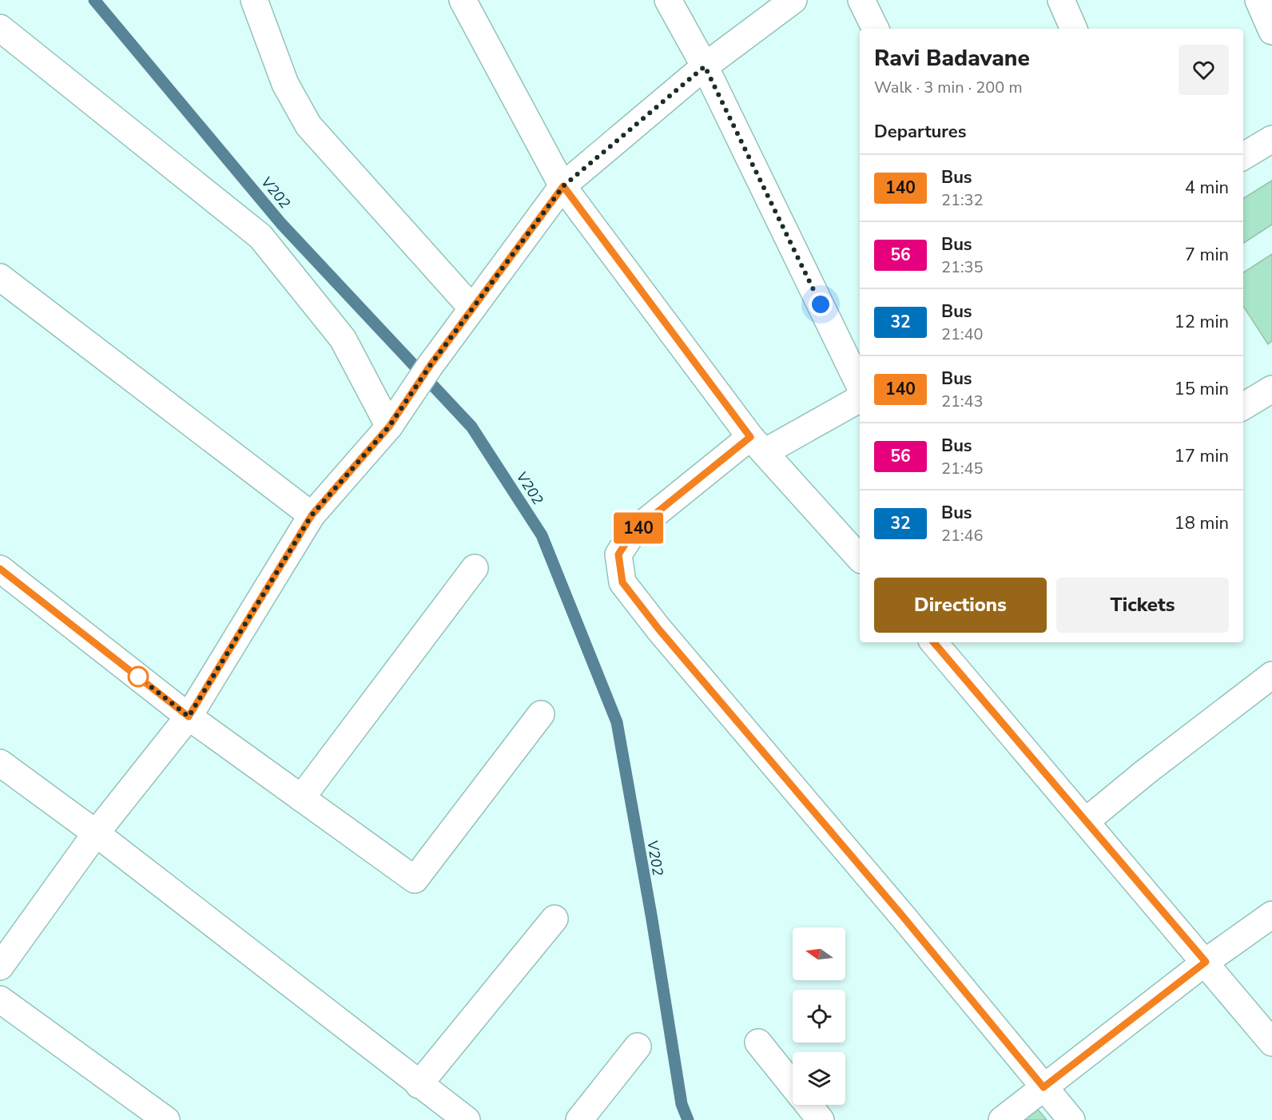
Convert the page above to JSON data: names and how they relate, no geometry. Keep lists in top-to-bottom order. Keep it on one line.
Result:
{"water":["V202"],"lines":["bus line 140"],"north":"left","page":{"on_map":"140","heading":[["Ravi Badavane","Walk · 3 min · 200 m"],"Departures"],"list":[{"mark":"140","name":"Bus","note":"21:32","value":"4 min"},{"mark":"56","name":"Bus","note":"21:35","value":"7 min"},{"mark":"32","name":"Bus","note":"21:40","value":"12 min"},{"mark":"140","name":"Bus","note":"21:43","value":"15 min"},{"mark":"56","name":"Bus","note":"21:45","value":"17 min"},{"mark":"32","name":"Bus","note":"21:46","value":"18 min"}],"buttons":["Directions","Tickets"]}}
